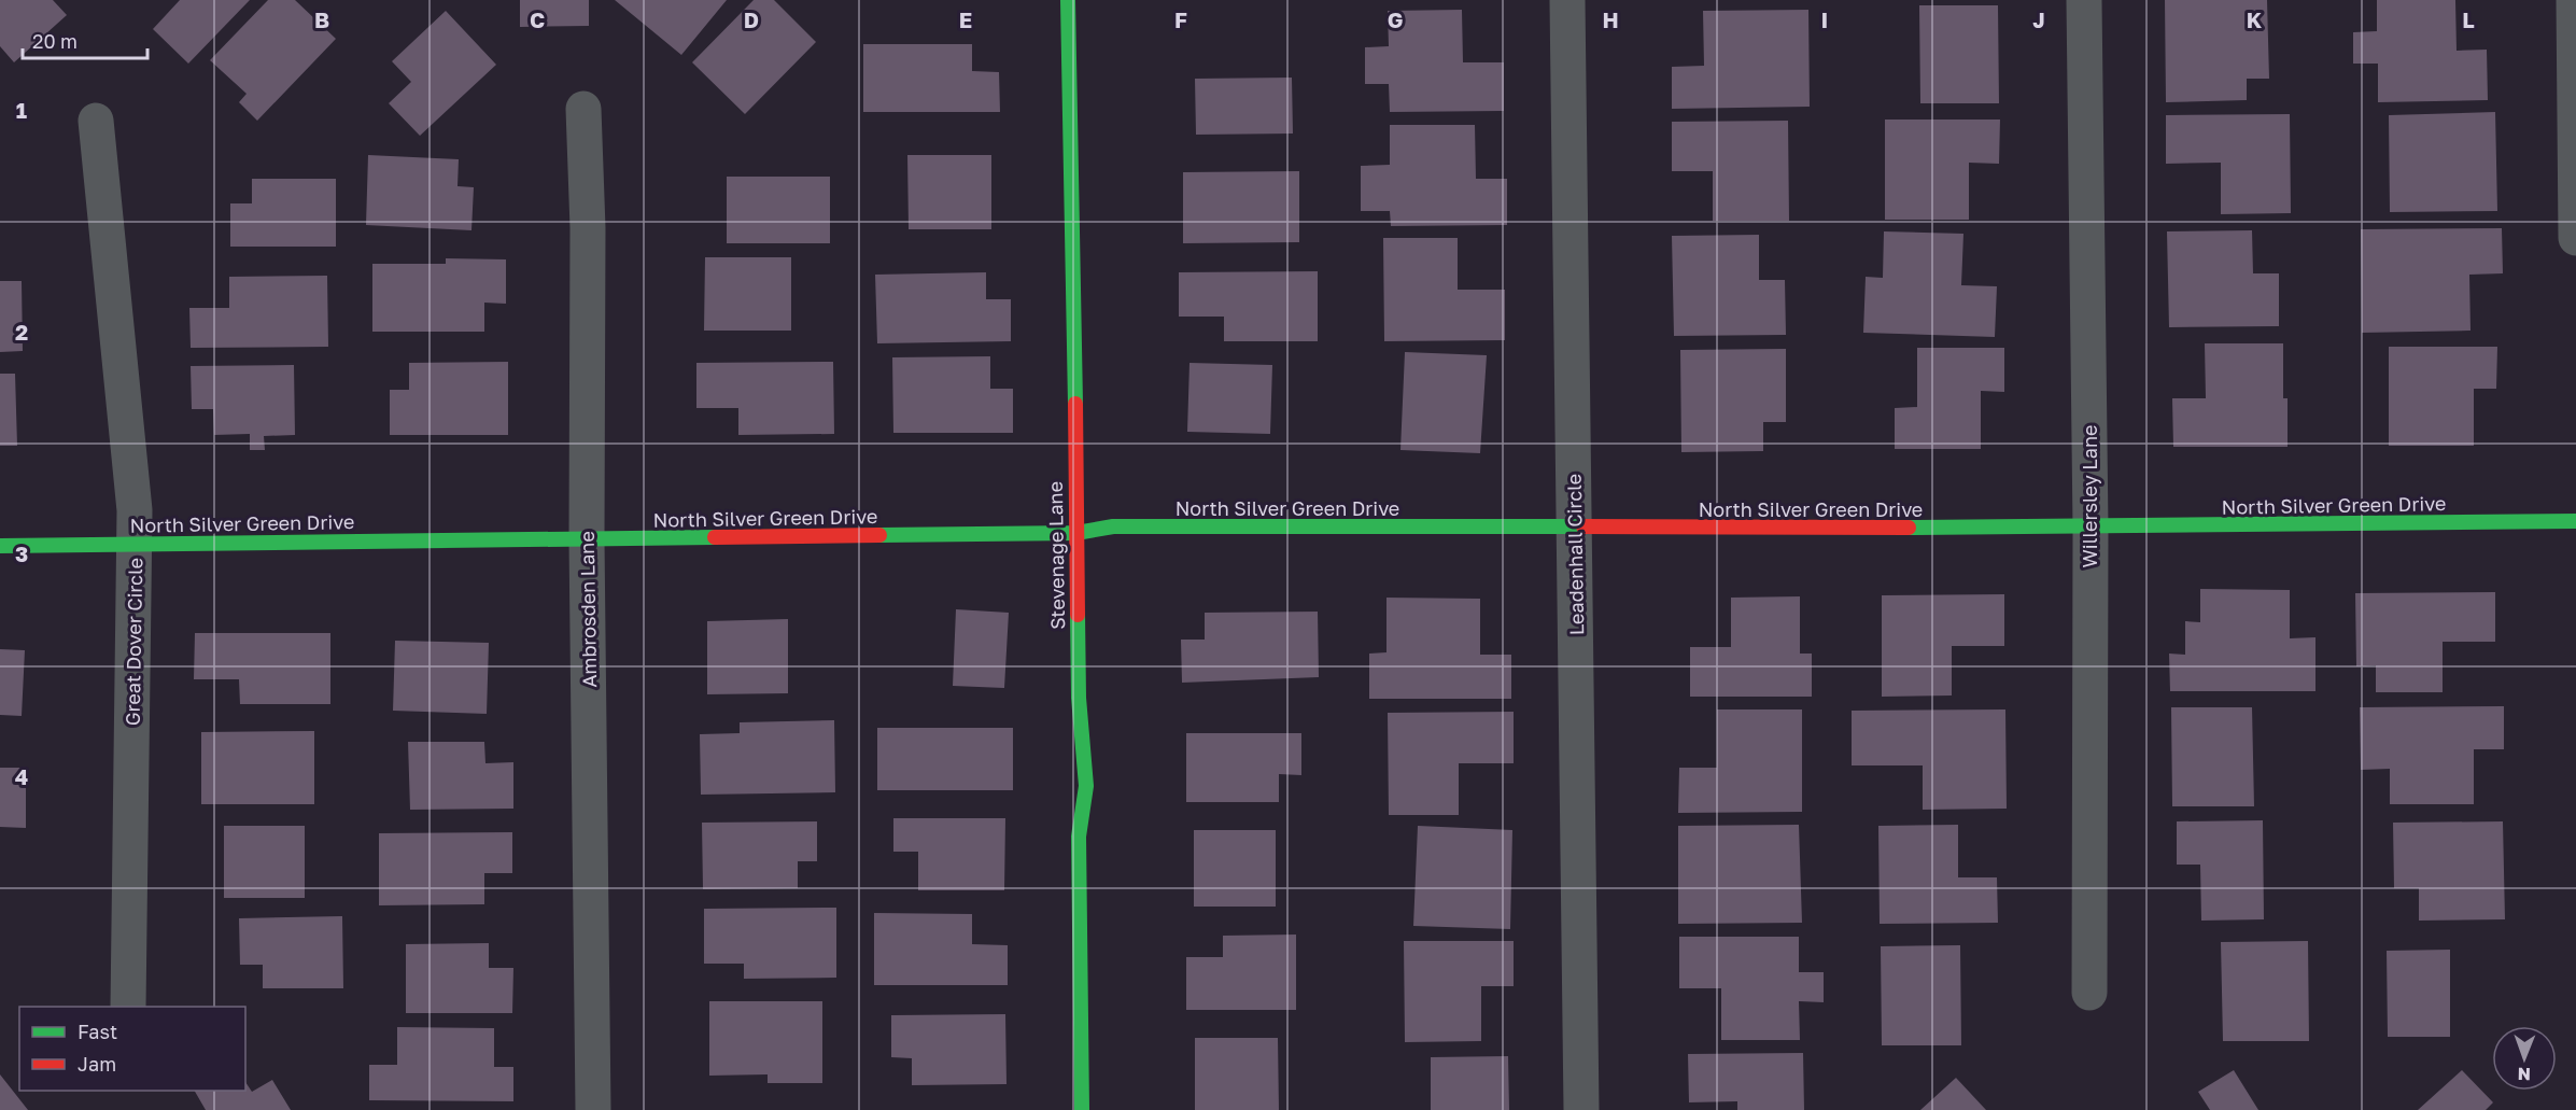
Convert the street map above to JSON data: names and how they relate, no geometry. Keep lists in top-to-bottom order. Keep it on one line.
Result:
{"streets":{"street":["Willersley Lane","North Silver Green Drive","Leadenhall Circle","Stevenage Lane","Ambrosden Lane","Great Dover Circle"]},"crossings":[["Willersley Lane","North Silver Green Drive"],["North Silver Green Drive","Leadenhall Circle"],["North Silver Green Drive","Stevenage Lane"],["North Silver Green Drive","Ambrosden Lane"],["North Silver Green Drive","Great Dover Circle"]],"legend":["Fast","Jam"],"scale_bar":"20 m","north":"bottom","grid":{"columns":["B","C","D","E","F","G","H","I","J","K","L"],"rows":["1","2","3","4"]}}
